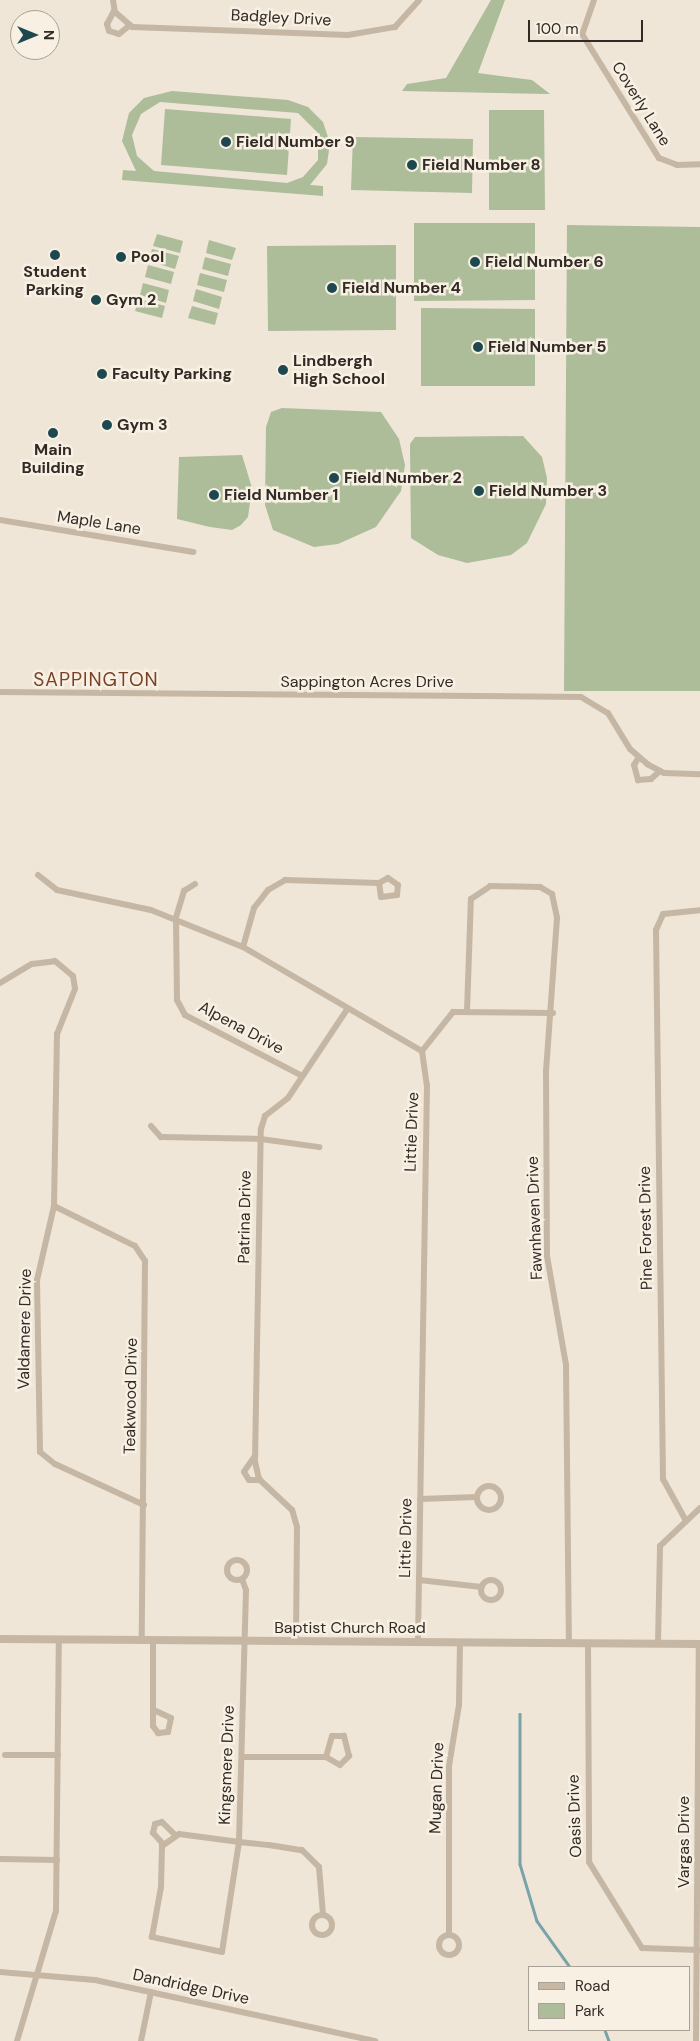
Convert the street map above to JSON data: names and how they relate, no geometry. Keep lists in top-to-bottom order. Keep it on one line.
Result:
{"streets":{"street":["Badgley Drive","Coverly Lane","Maple Lane","Sappington Acres Drive","Alpena Drive","Littie Drive","Patrina Drive","Fawnhaven Drive","Pine Forest Drive","Valdamere Drive","Teakwood Drive","Baptist Church Road","Kingsmere Drive","Mugan Drive","Oasis Drive","Vargas Drive","Dandridge Drive"]},"crossings":[["Alpena Drive","Patrina Drive"],["Littie Drive","Baptist Church Road"],["Patrina Drive","Baptist Church Road"],["Fawnhaven Drive","Baptist Church Road"],["Valdamere Drive","Teakwood Drive"],["Teakwood Drive","Baptist Church Road"],["Baptist Church Road","Kingsmere Drive"],["Baptist Church Road","Mugan Drive"],["Baptist Church Road","Oasis Drive"],["Baptist Church Road","Vargas Drive"],["Oasis Drive","Vargas Drive"]],"districts":["SAPPINGTON"],"places":["Field Number 9","Field Number 8","Student Parking","Pool","Field Number 6","Field Number 4","Gym 2","Field Number 5","Lindbergh High School","Faculty Parking","Gym 3","Main Building","Field Number 2","Field Number 3","Field Number 1"],"legend":["Road","Park"],"scale_bar":"100 m","north":"right"}
